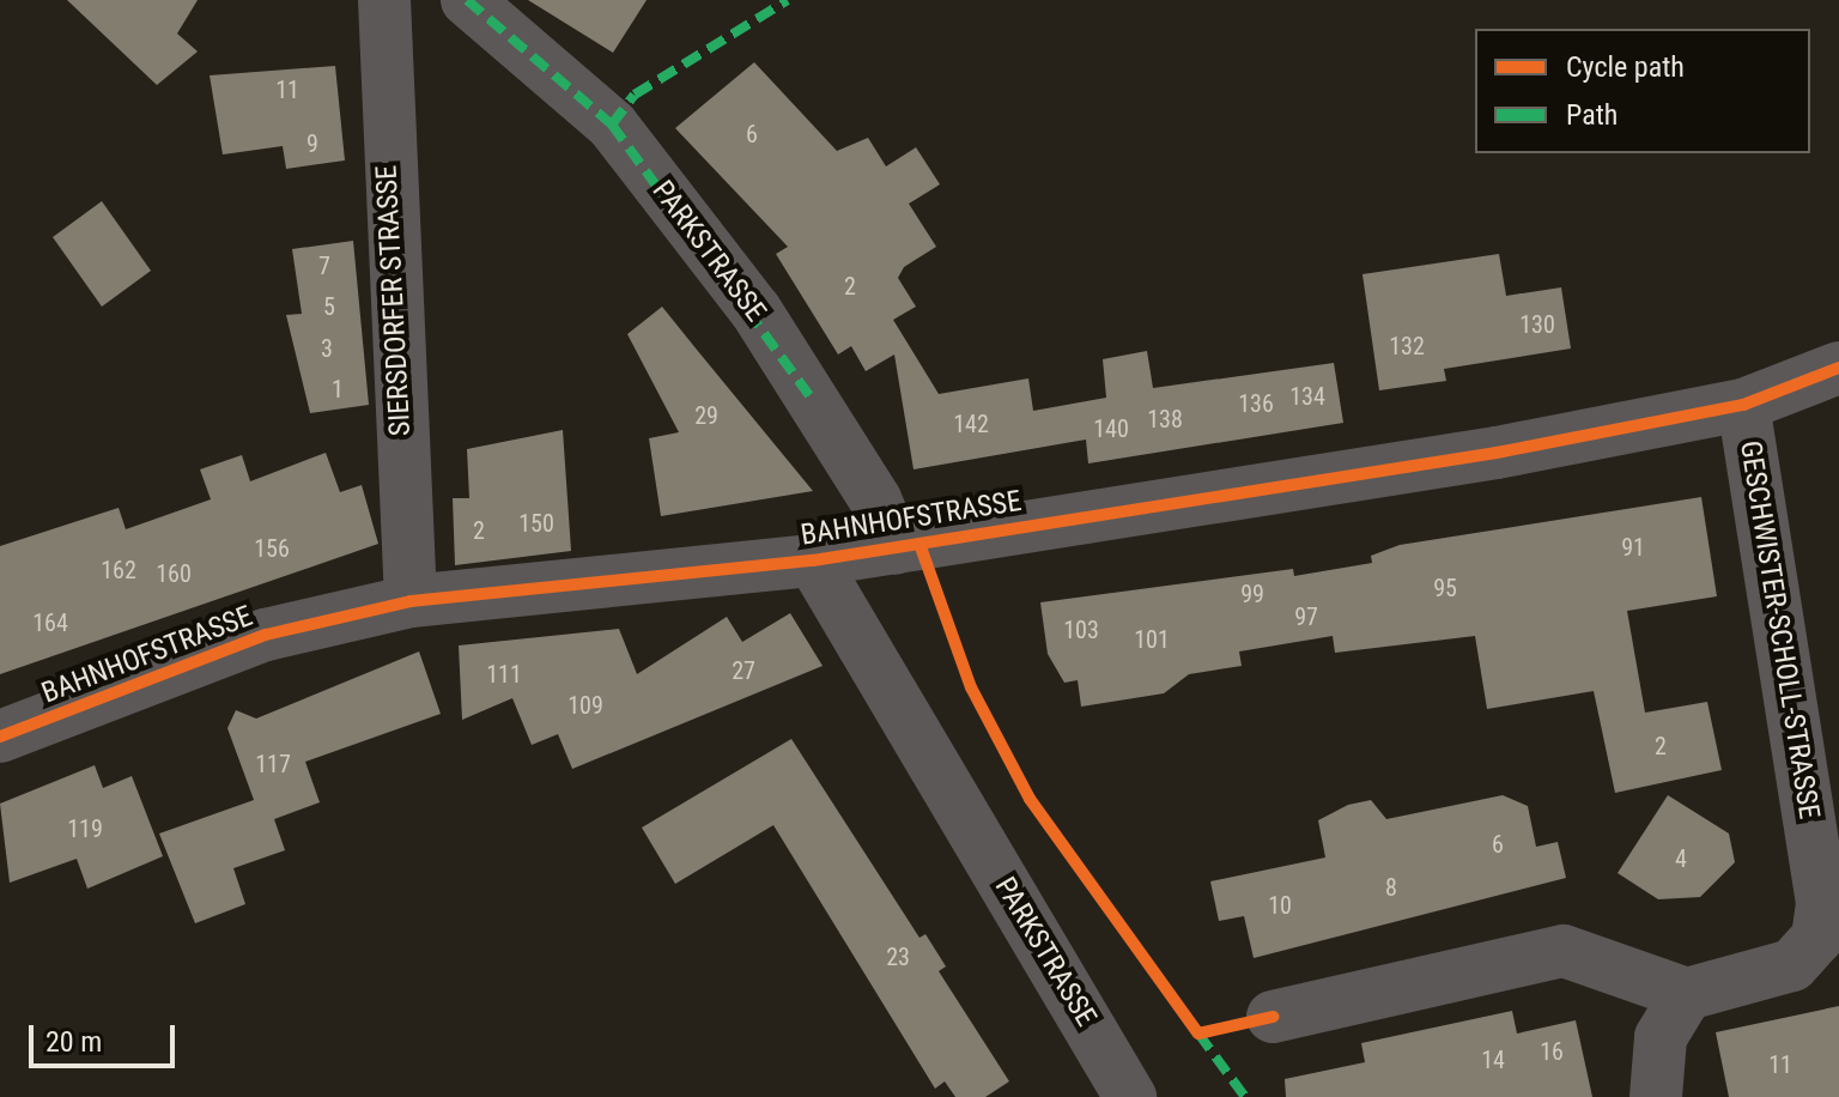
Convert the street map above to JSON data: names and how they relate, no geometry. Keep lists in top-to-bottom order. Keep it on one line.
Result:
{"streets":{"street":["PARKSTRASSE","SIERSDORFER STRASSE","BAHNHOFSTRASSE","GESCHWISTER-SCHOLL-STRASSE"]},"crossings":[["PARKSTRASSE","BAHNHOFSTRASSE"],["SIERSDORFER STRASSE","BAHNHOFSTRASSE"],["BAHNHOFSTRASSE","GESCHWISTER-SCHOLL-STRASSE"]],"house_numbers":["11","6","9","7","2","5","130","132","3","1","134","136","29","138","142","140","150","2","91","156","162","160","95","99","97","164","103","101","27","111","109","2","117","119","6","4","8","10","23","16","14","11"],"legend":["Cycle path","Path"],"scale_bar":"20 m"}
